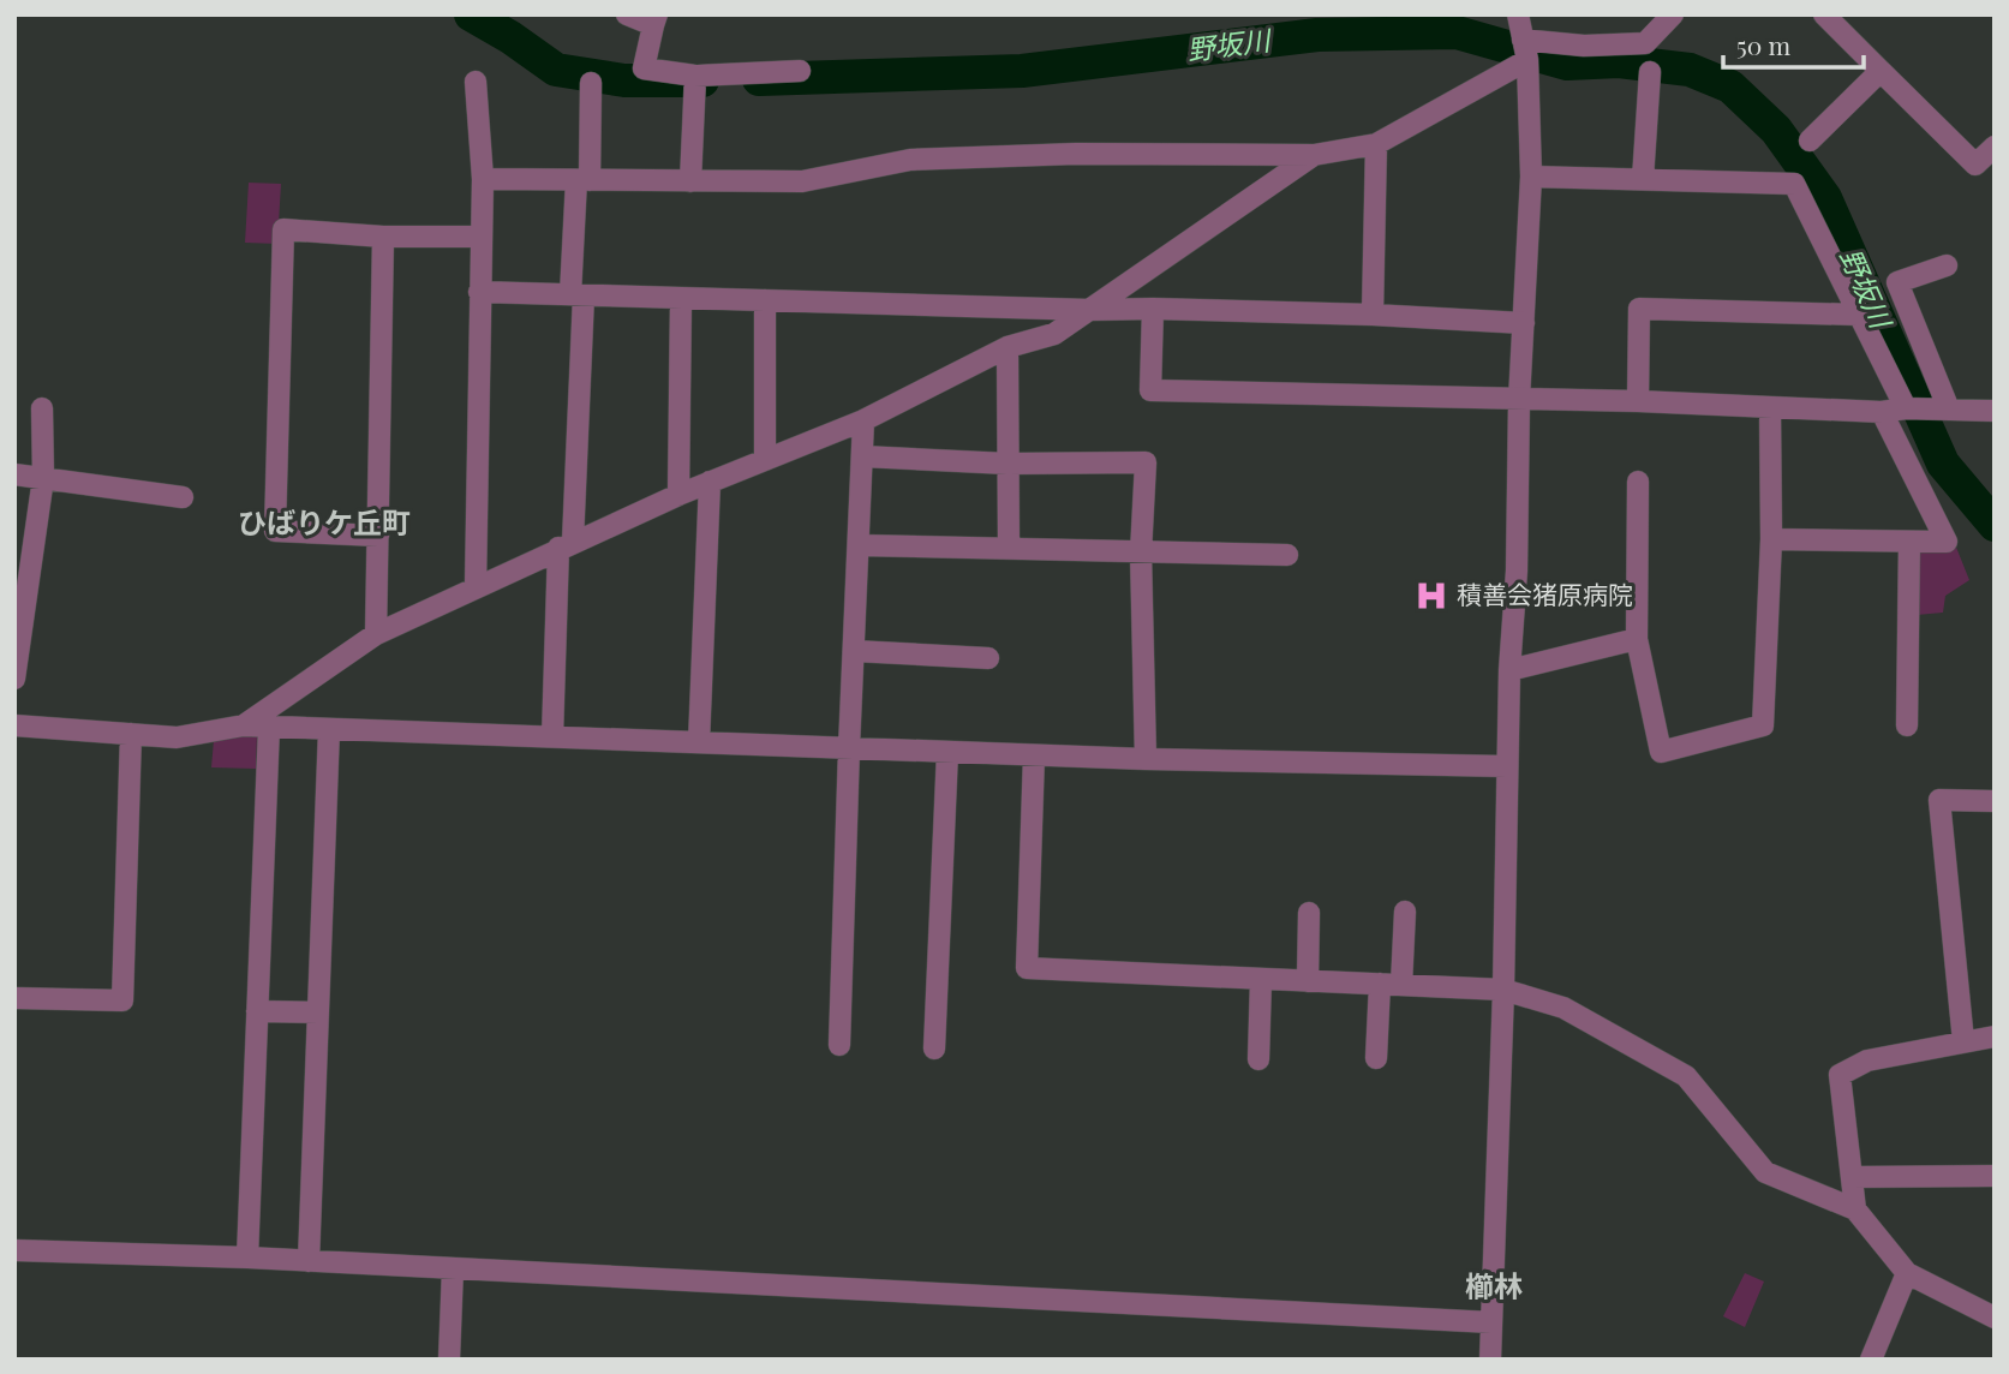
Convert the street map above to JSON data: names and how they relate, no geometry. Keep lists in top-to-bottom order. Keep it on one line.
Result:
{"districts":["ひばりケ丘町","櫛林"],"water":["野坂川"],"places":{"hospital":["積善会猪原病院"]},"scale_bar":"50 m"}
